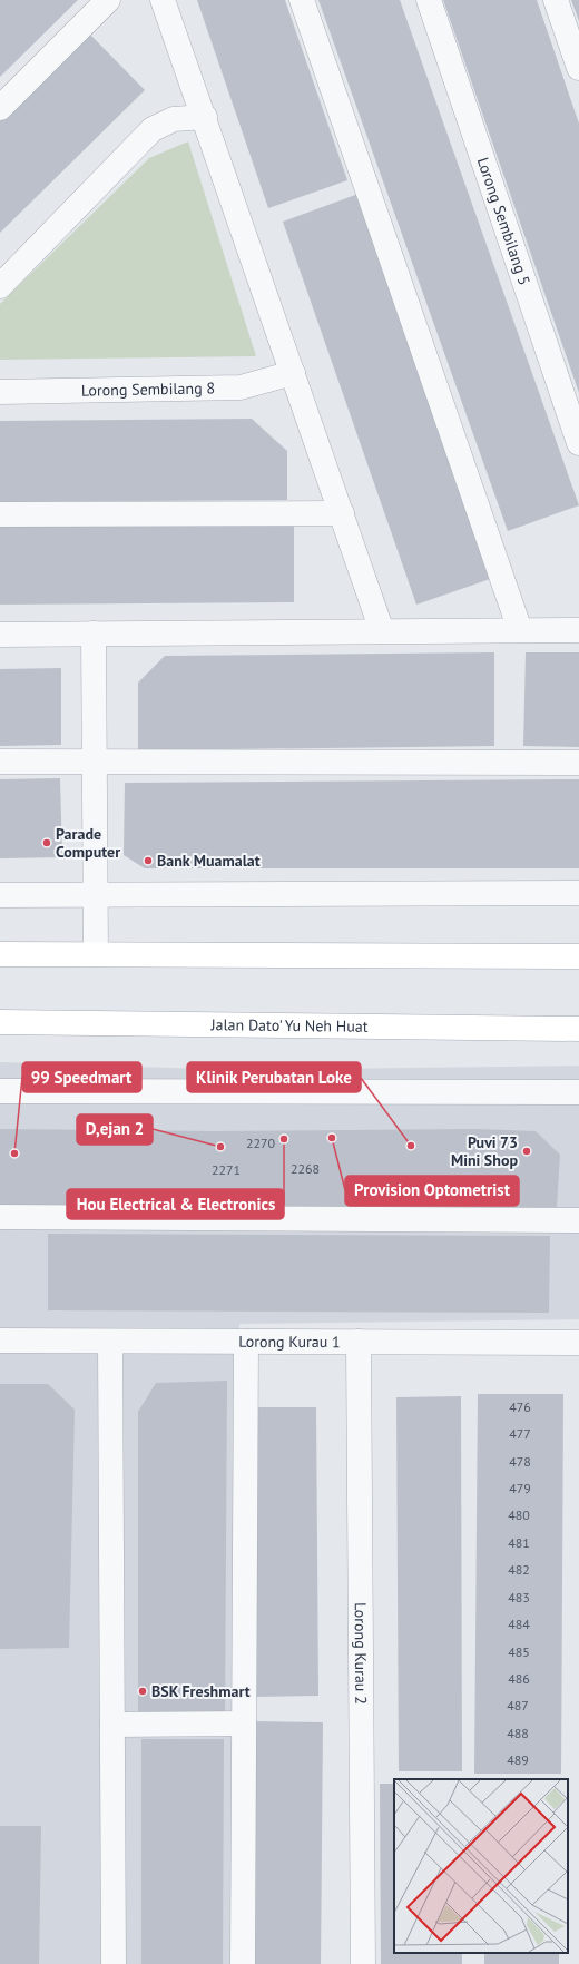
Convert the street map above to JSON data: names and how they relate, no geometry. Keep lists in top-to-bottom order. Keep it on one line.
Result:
{"streets":{"main road":["Jalan Dato' Yu Neh Huat"],"street":["Lorong Sembilang 5","Lorong Sembilang 8","Lorong Kurau 1","Lorong Kurau 2"]},"crossings":[["Lorong Kurau 1","Lorong Kurau 2"]],"places":["Parade Computer","Bank Muamalat","Provision Optometrist","Hou Electrical & Electronics","Klinik Perubatan Loke","D,ejan 2","Puvi 73 Mini Shop","99 Speedmart","BSK Freshmart"],"house_numbers":["2270","2268","2271","476","477","478","479","480","481","482","483","484","485","486","487","488","489"]}
